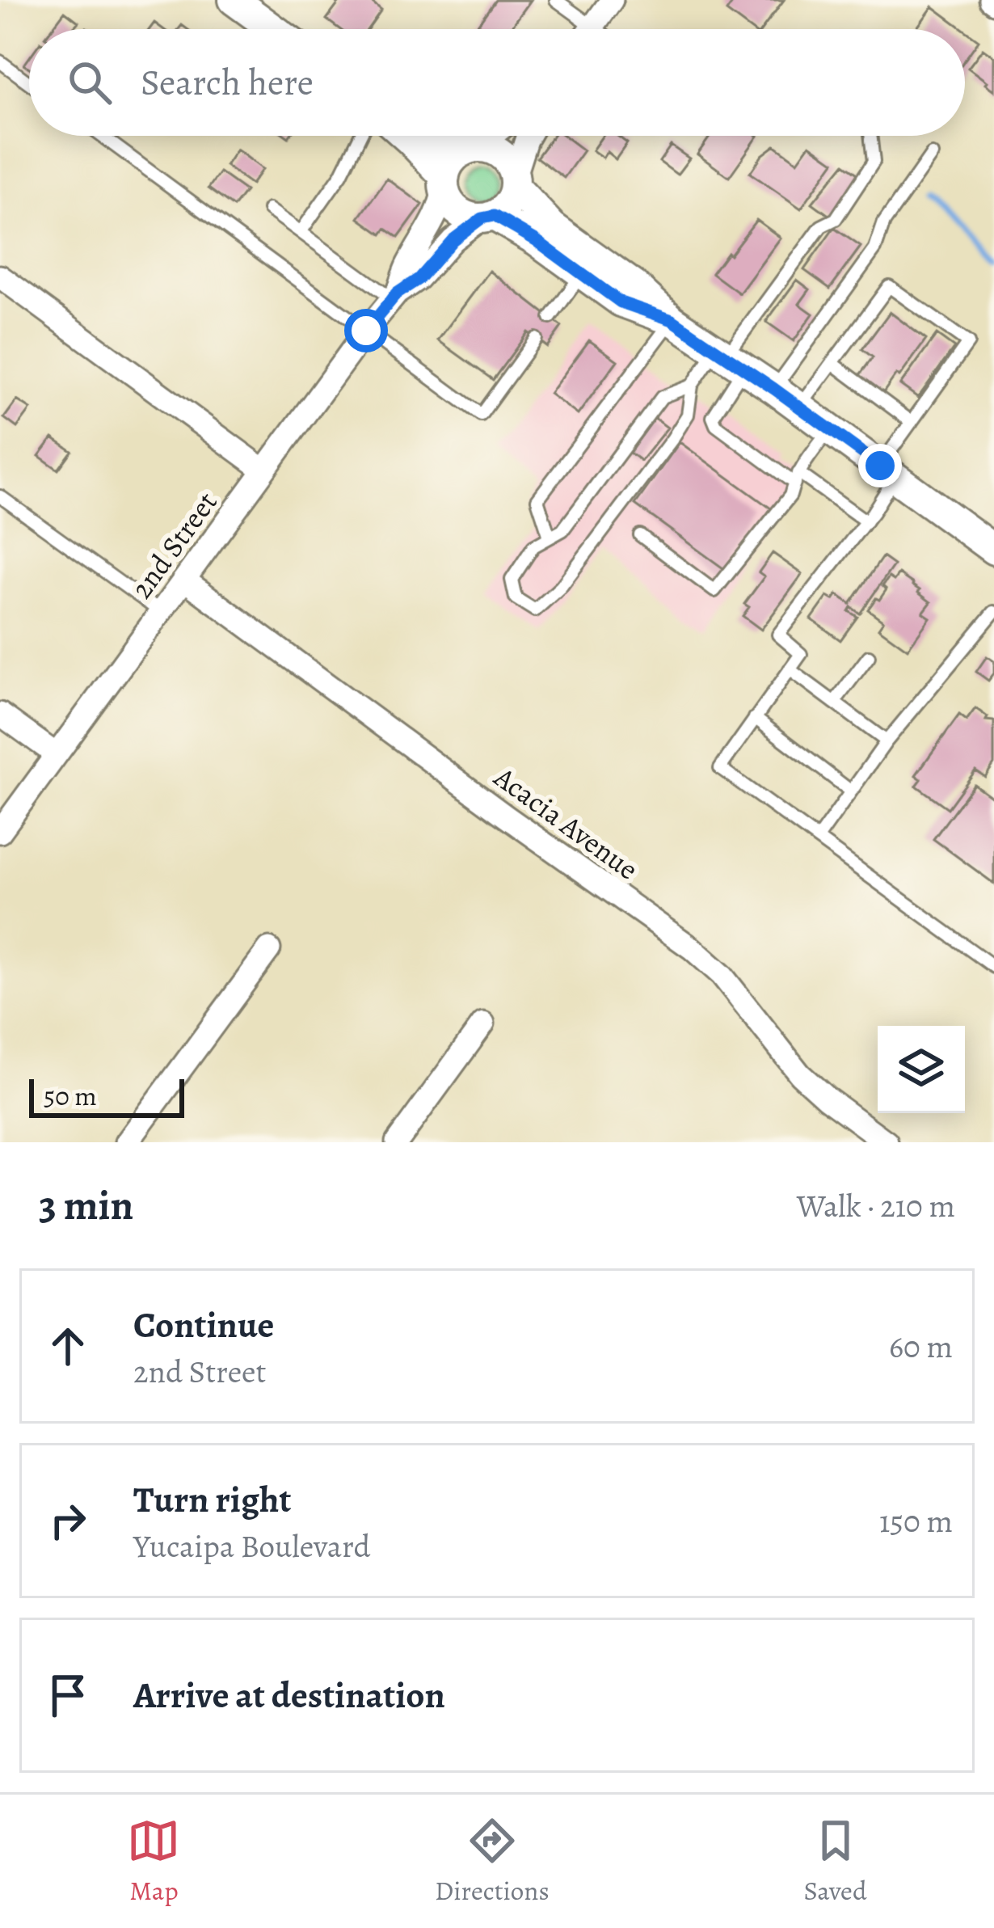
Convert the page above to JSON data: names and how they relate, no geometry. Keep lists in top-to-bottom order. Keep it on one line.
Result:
{"streets":{"street":["2nd Street","Acacia Avenue"]},"crossings":[["2nd Street","Acacia Avenue"]],"scale_bar":"50 m","page":{"search":"Search here","scale":"50 m","heading":["3 min","Walk · 210 m"],"list":[["Continue","2nd Street","60 m"],["Turn right","Yucaipa Boulevard","150 m"],"Arrive at destination"],"nav":["Map","Directions","Saved"]}}
